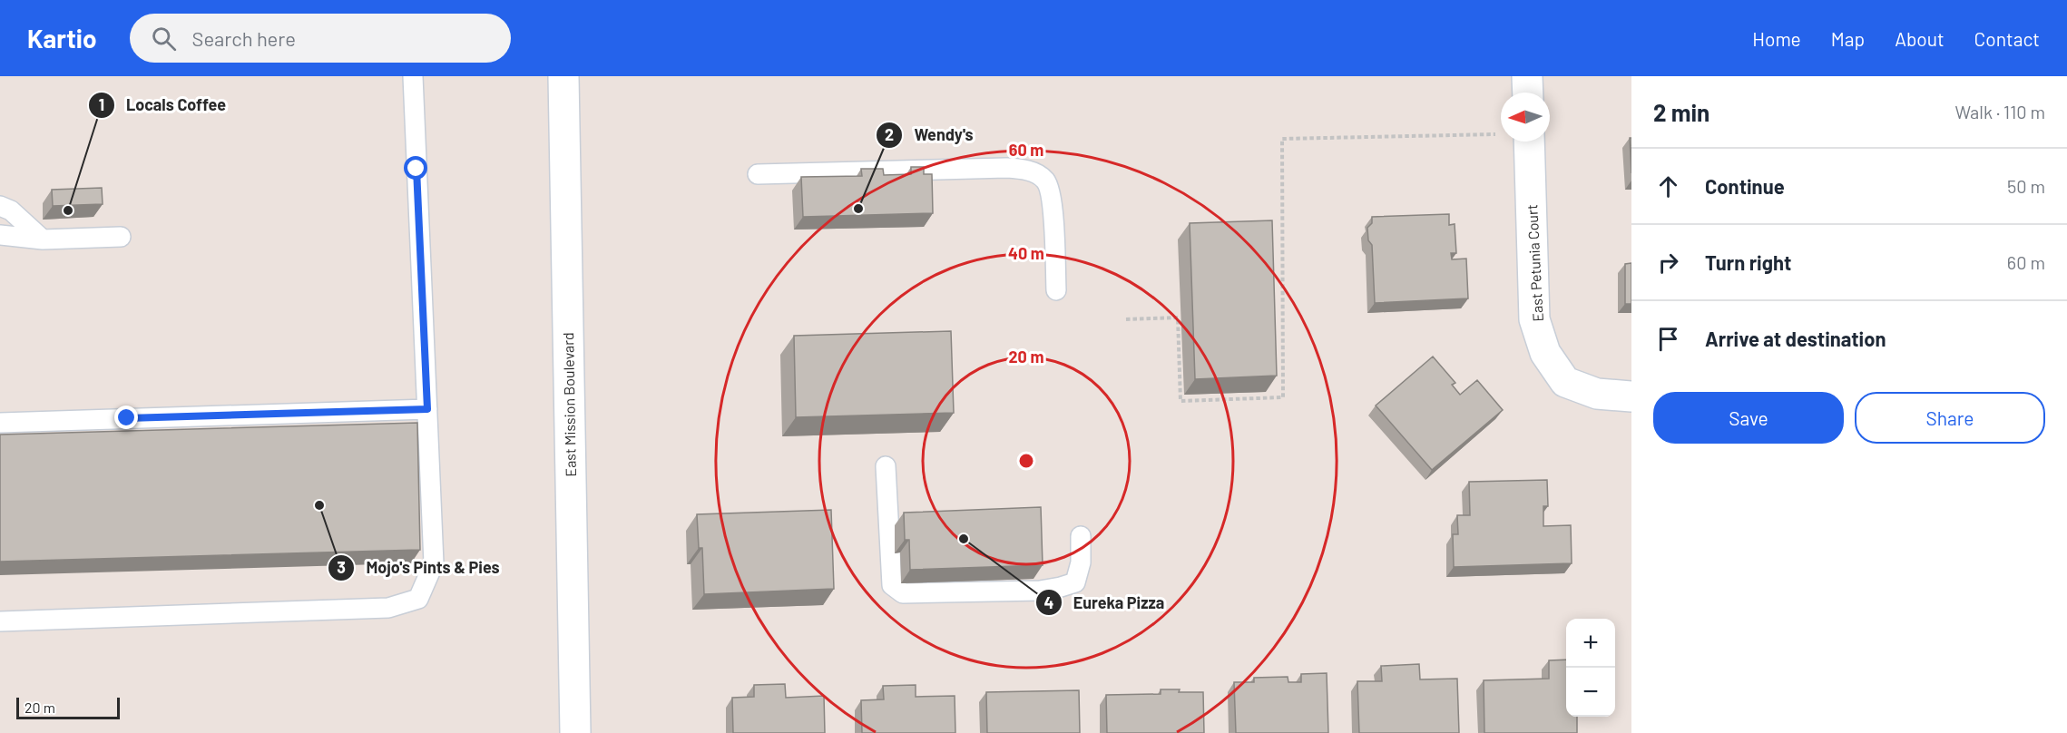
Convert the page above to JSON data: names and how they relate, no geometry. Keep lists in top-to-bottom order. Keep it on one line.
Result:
{"streets":{"main road":["East Petunia Court","East Mission Boulevard"]},"places":["Wendy's","Locals Coffee","Mojo's Pints & Pies","Eureka Pizza"],"scale_bar":"20 m","north":"left","page":{"header":"Kartio","search":"Search here","nav":["Home","Map","About","Contact"],"heading":["2 min","Walk · 110 m"],"list":[["Continue","50 m"],["Turn right","60 m"],"Arrive at destination"],"buttons":["Save","Share"],"map_buttons":["+","−"],"scale":"20 m"},"rings":["60 m","40 m","20 m"]}
